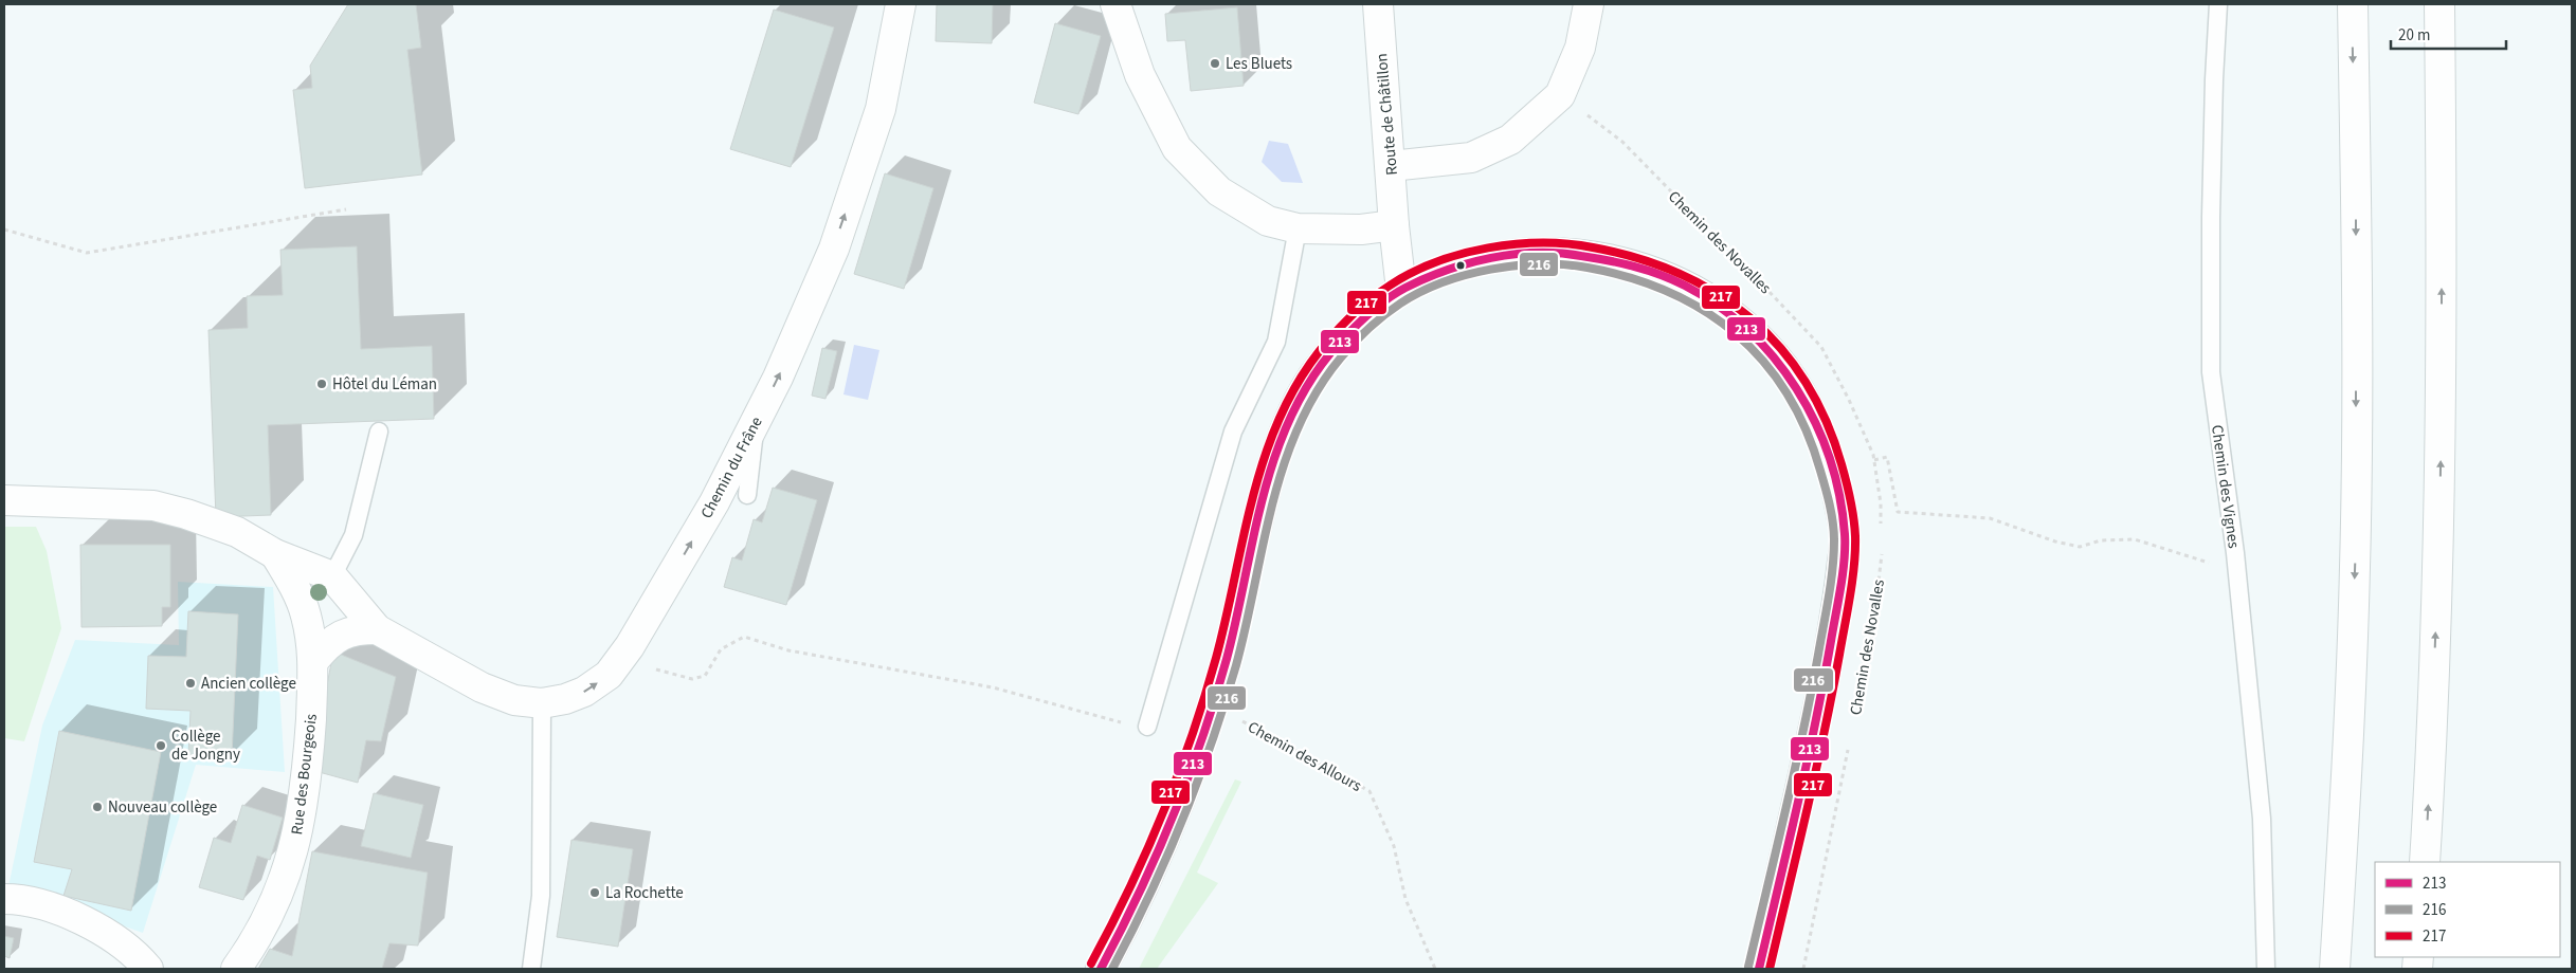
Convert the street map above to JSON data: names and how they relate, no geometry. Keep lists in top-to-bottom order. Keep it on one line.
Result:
{"streets":{"main road":["Route de Châtillon","Chemin du Frâne","Rue des Bourgeois"],"lane":["Chemin des Vignes"],"path":["Chemin des Novalles","Chemin des Allours"]},"one_way":["Chemin du Frâne"],"places":["Les Bluets","Hôtel du Léman","Ancien collège","Collège de Jongny","Nouveau collège","La Rochette"],"lines":["transit line 217","transit line 213","transit line 216"],"legend":["213","216","217"],"scale_bar":"20 m"}
